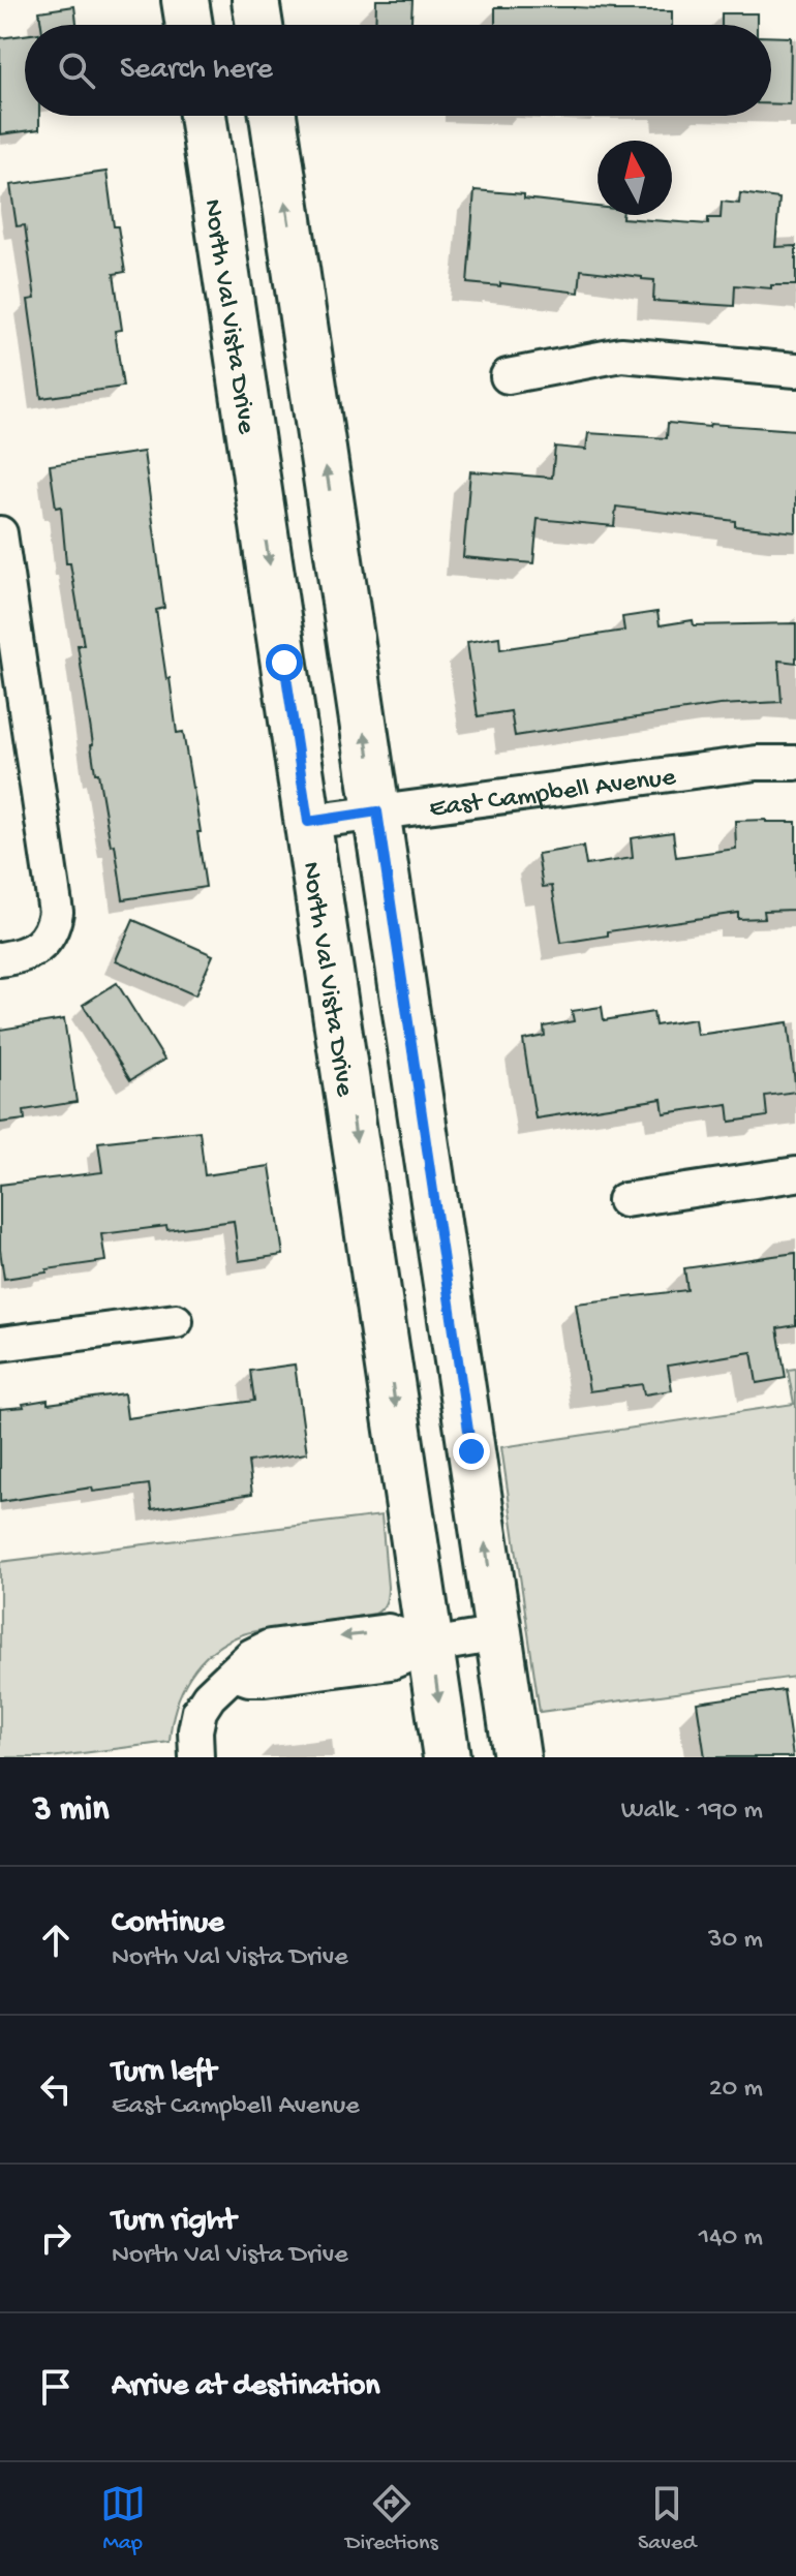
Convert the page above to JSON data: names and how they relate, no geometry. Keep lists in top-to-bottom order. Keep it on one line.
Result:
{"streets":{"main road":["North Val Vista Drive"],"street":["East Campbell Avenue"]},"crossings":[["North Val Vista Drive","East Campbell Avenue"]],"north":"top","page":{"search":"Search here","heading":["3 min","Walk · 190 m"],"list":[["Continue","North Val Vista Drive","30 m"],["Turn left","East Campbell Avenue","20 m"],["Turn right","North Val Vista Drive","140 m"],"Arrive at destination"],"nav":["Map","Directions","Saved"]}}
